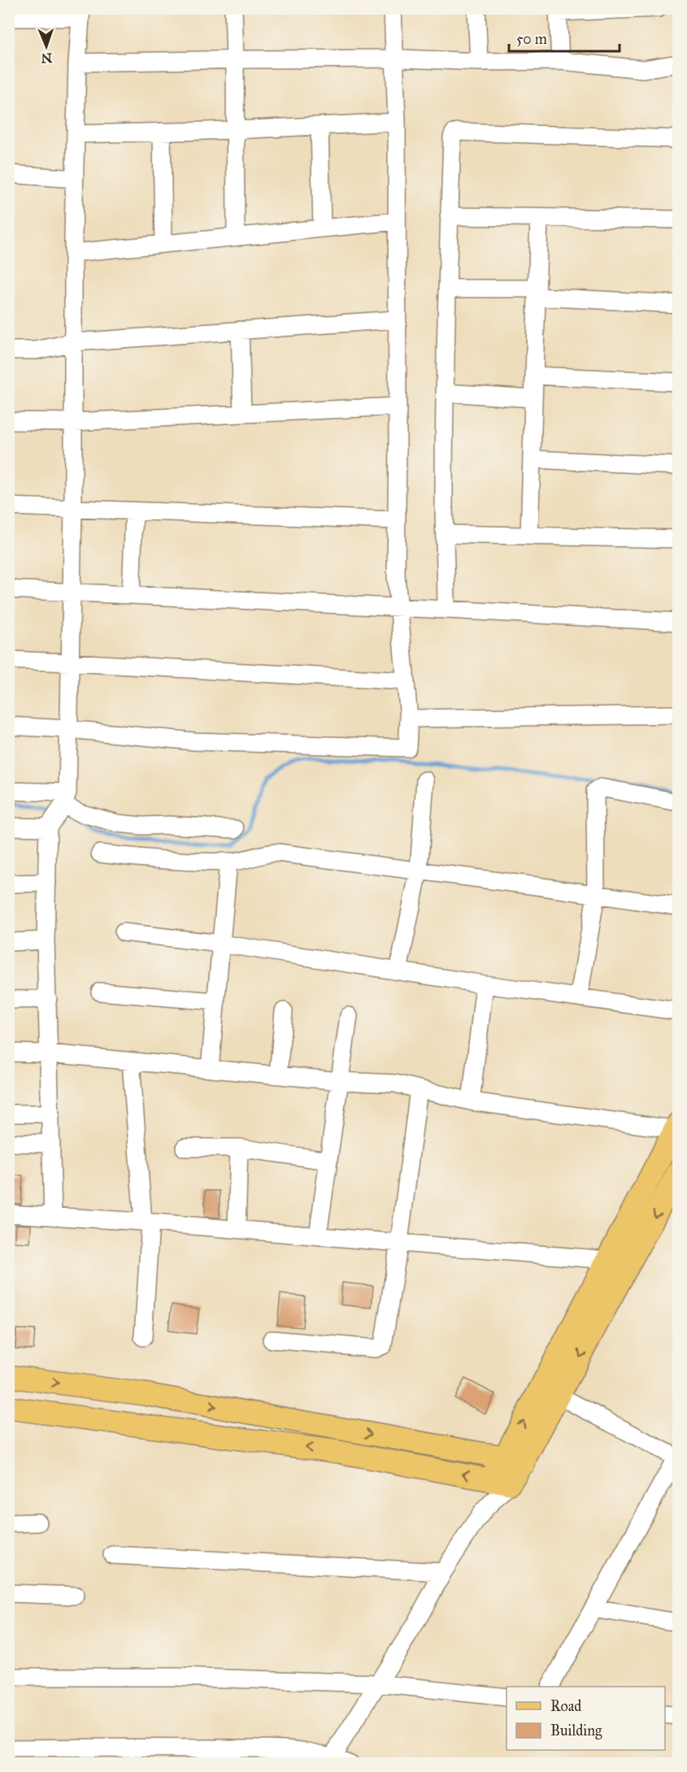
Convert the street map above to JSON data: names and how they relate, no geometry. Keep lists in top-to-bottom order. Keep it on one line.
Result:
{"legend":["Road","Building"],"scale_bar":"50 m","north":"bottom"}
